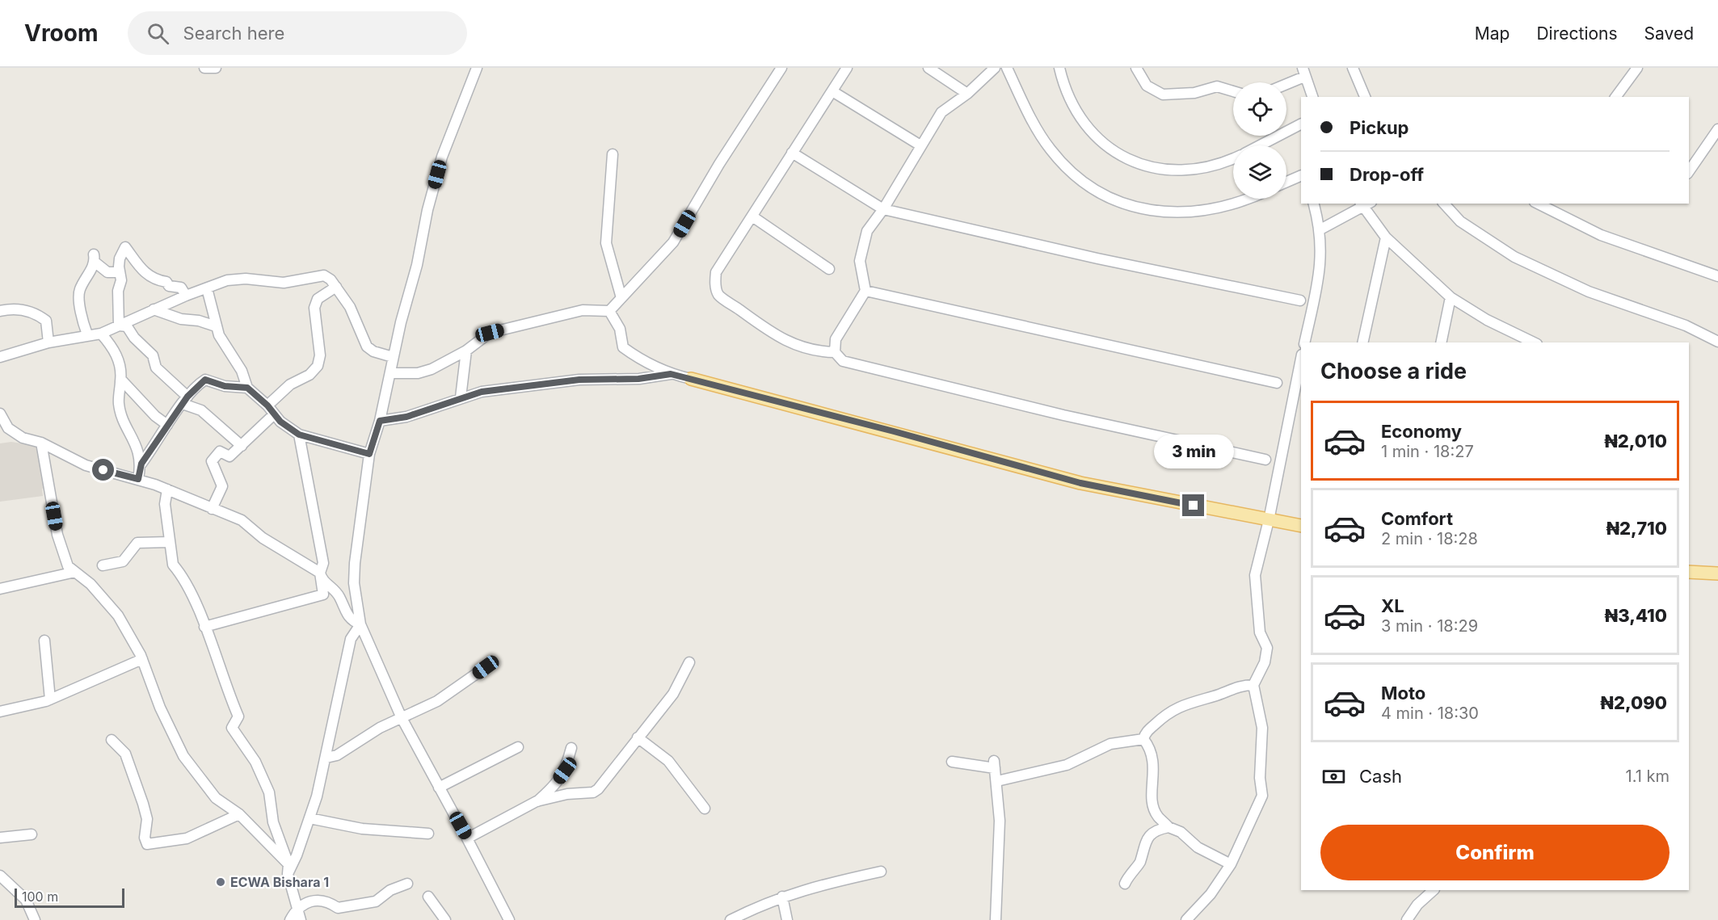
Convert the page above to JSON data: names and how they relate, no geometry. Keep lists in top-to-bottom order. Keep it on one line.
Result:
{"places":["ECWA Bishara 1"],"scale_bar":"100 m","page":{"header":"Vroom","search":"Search here","nav":["Map","Directions","Saved"],"banner":["Pickup","Drop-off"],"heading":"Choose a ride","list":[{"name":"Economy","note":"1 min · 18:27","value":"₦2,010"},{"name":"Comfort","note":"2 min · 18:28","value":"₦2,710"},{"name":"XL","note":"3 min · 18:29","value":"₦3,410"},{"name":"Moto","note":"4 min · 18:30","value":"₦2,090"}],"bubble":"3 min","pay":["Cash","1.1 km"],"buttons":"Confirm","scale":"100 m"}}
